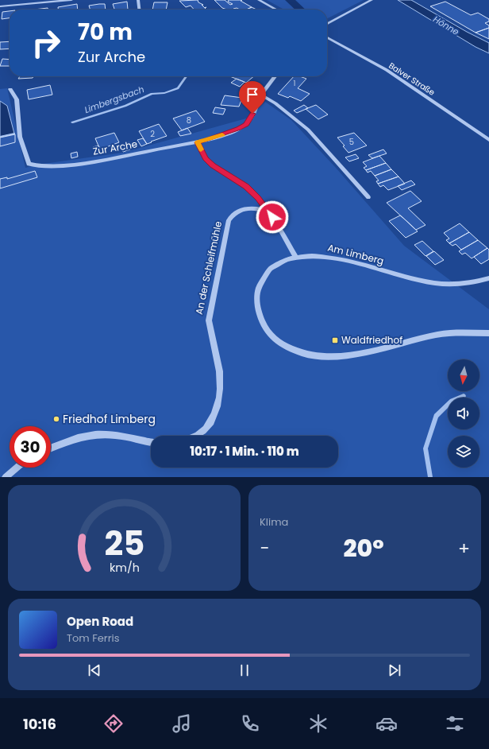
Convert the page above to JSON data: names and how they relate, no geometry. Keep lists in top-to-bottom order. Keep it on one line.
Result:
{"streets":{"street":["Balver Straße","Zur Arche","Am Limberg","An der Schleifmühle"]},"water":["Hönne","Limbergsbach"],"places":{"transit":["Waldfriedhof"],"other":["Friedhof Limberg"]},"house_numbers":["1","8","2","5"],"north":"bottom","page":{"turn":["70 m","Zur Arche"],"limit":"30","trip":"10:17 · 1 Min. · 110 m","tile":"Klima","heat":["−","20°","+"],"song":["Open Road","Tom Ferris"],"tabs":"10:16","gauge":["25","km/h"]}}
